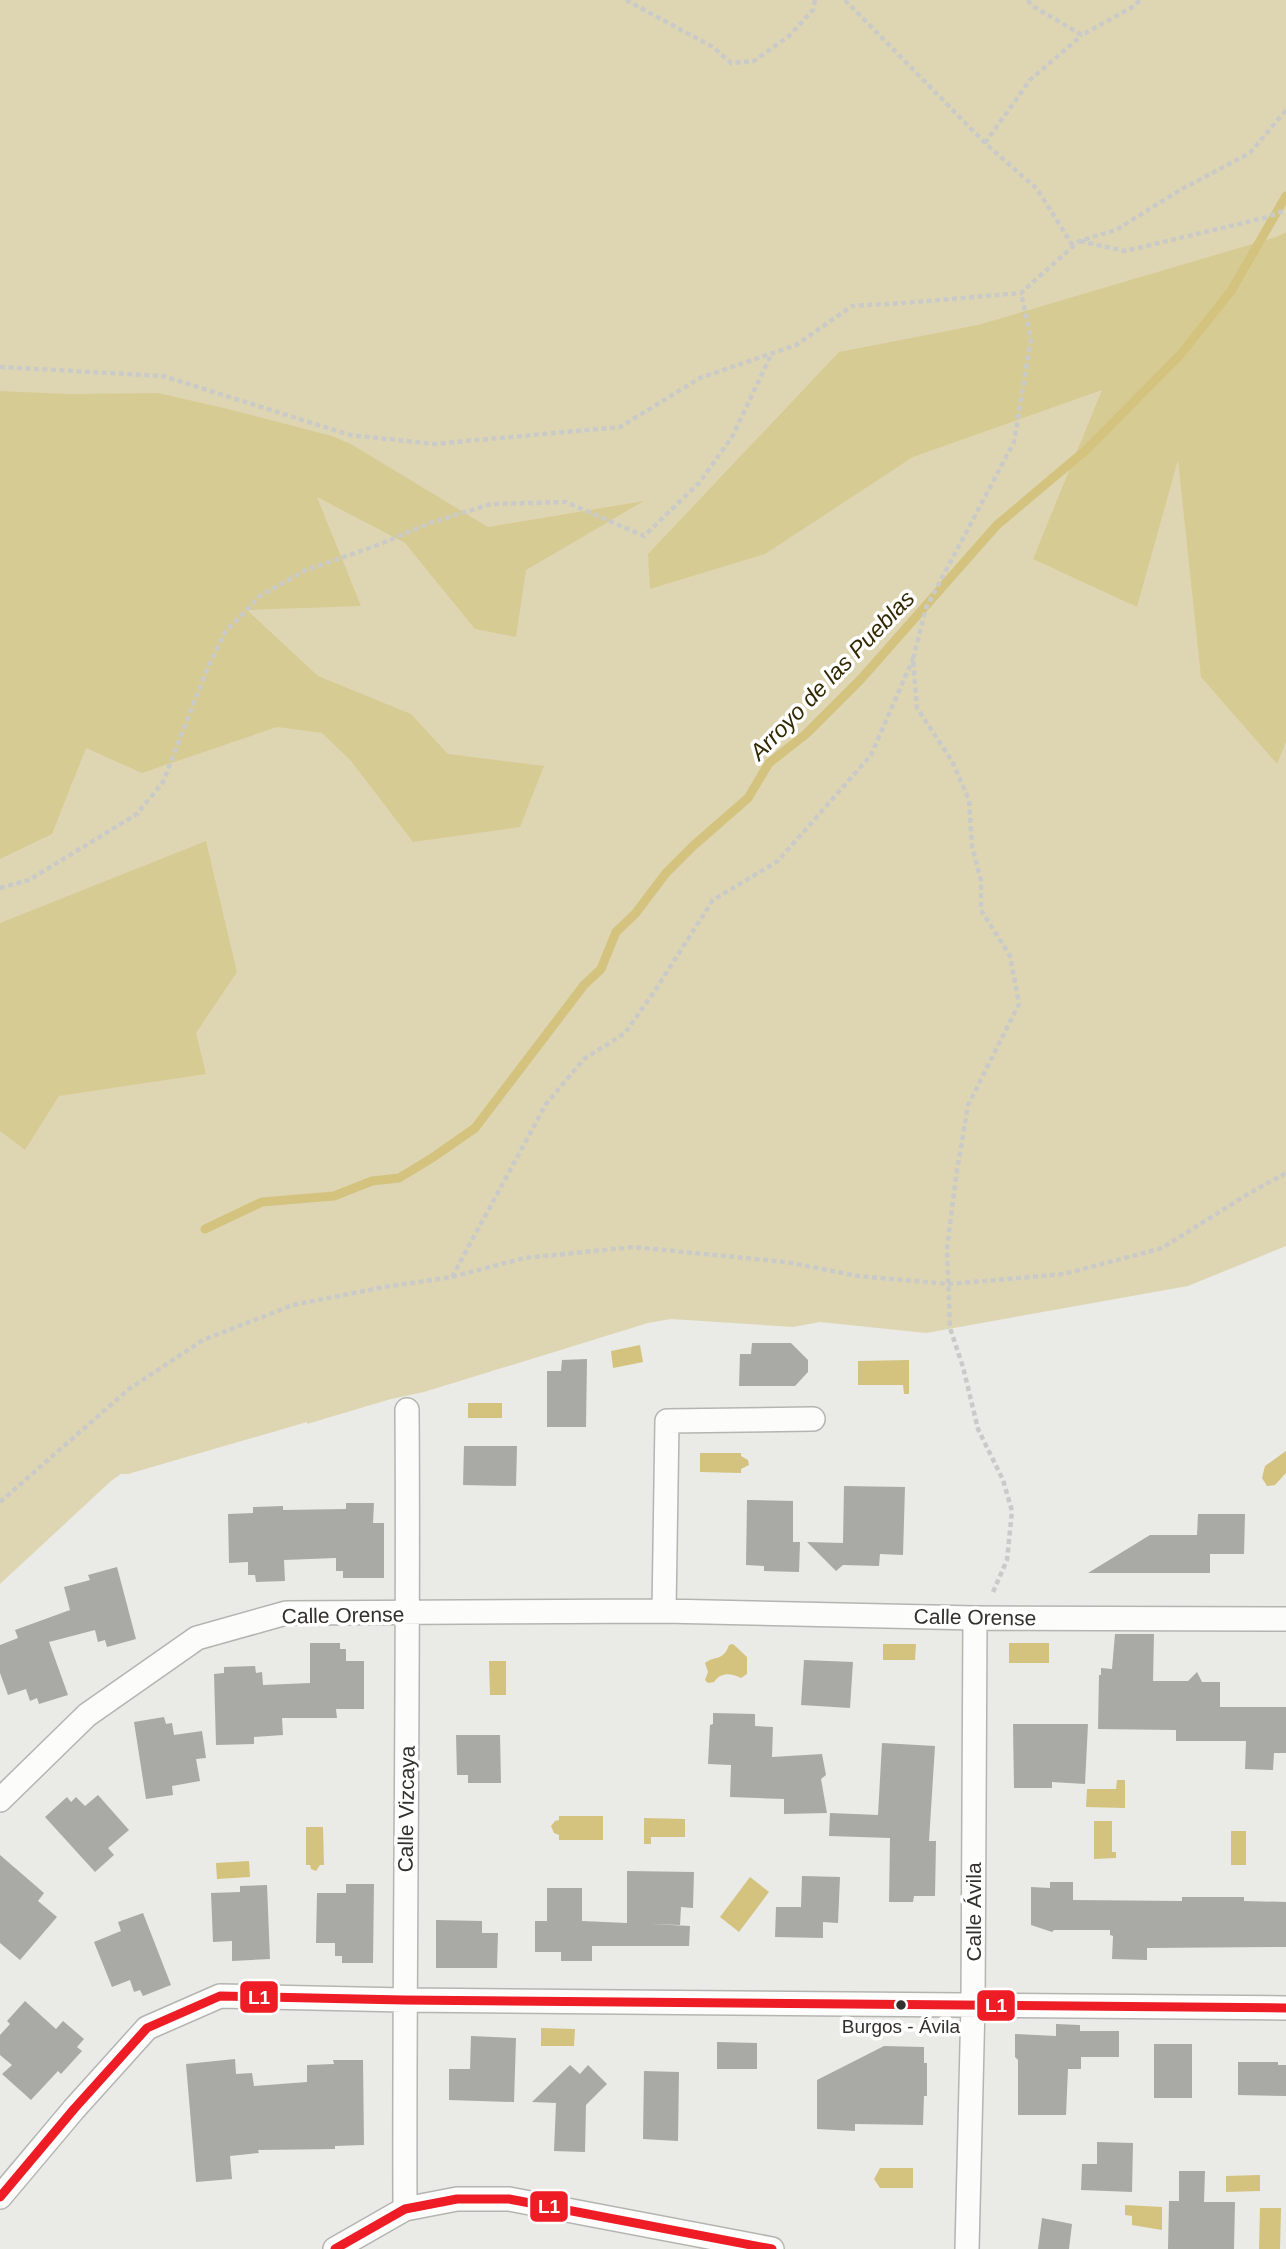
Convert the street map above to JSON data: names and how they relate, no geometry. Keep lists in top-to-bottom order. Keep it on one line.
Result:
{"streets":{"street":["Calle Orense","Calle Vizcaya","Calle Ávila"]},"crossings":[["Calle Orense","Calle Vizcaya"],["Calle Orense","Calle Ávila"]],"water":["Arroyo de las Pueblas"],"places":["Burgos - Ávila"],"lines":["transit line L1"]}
